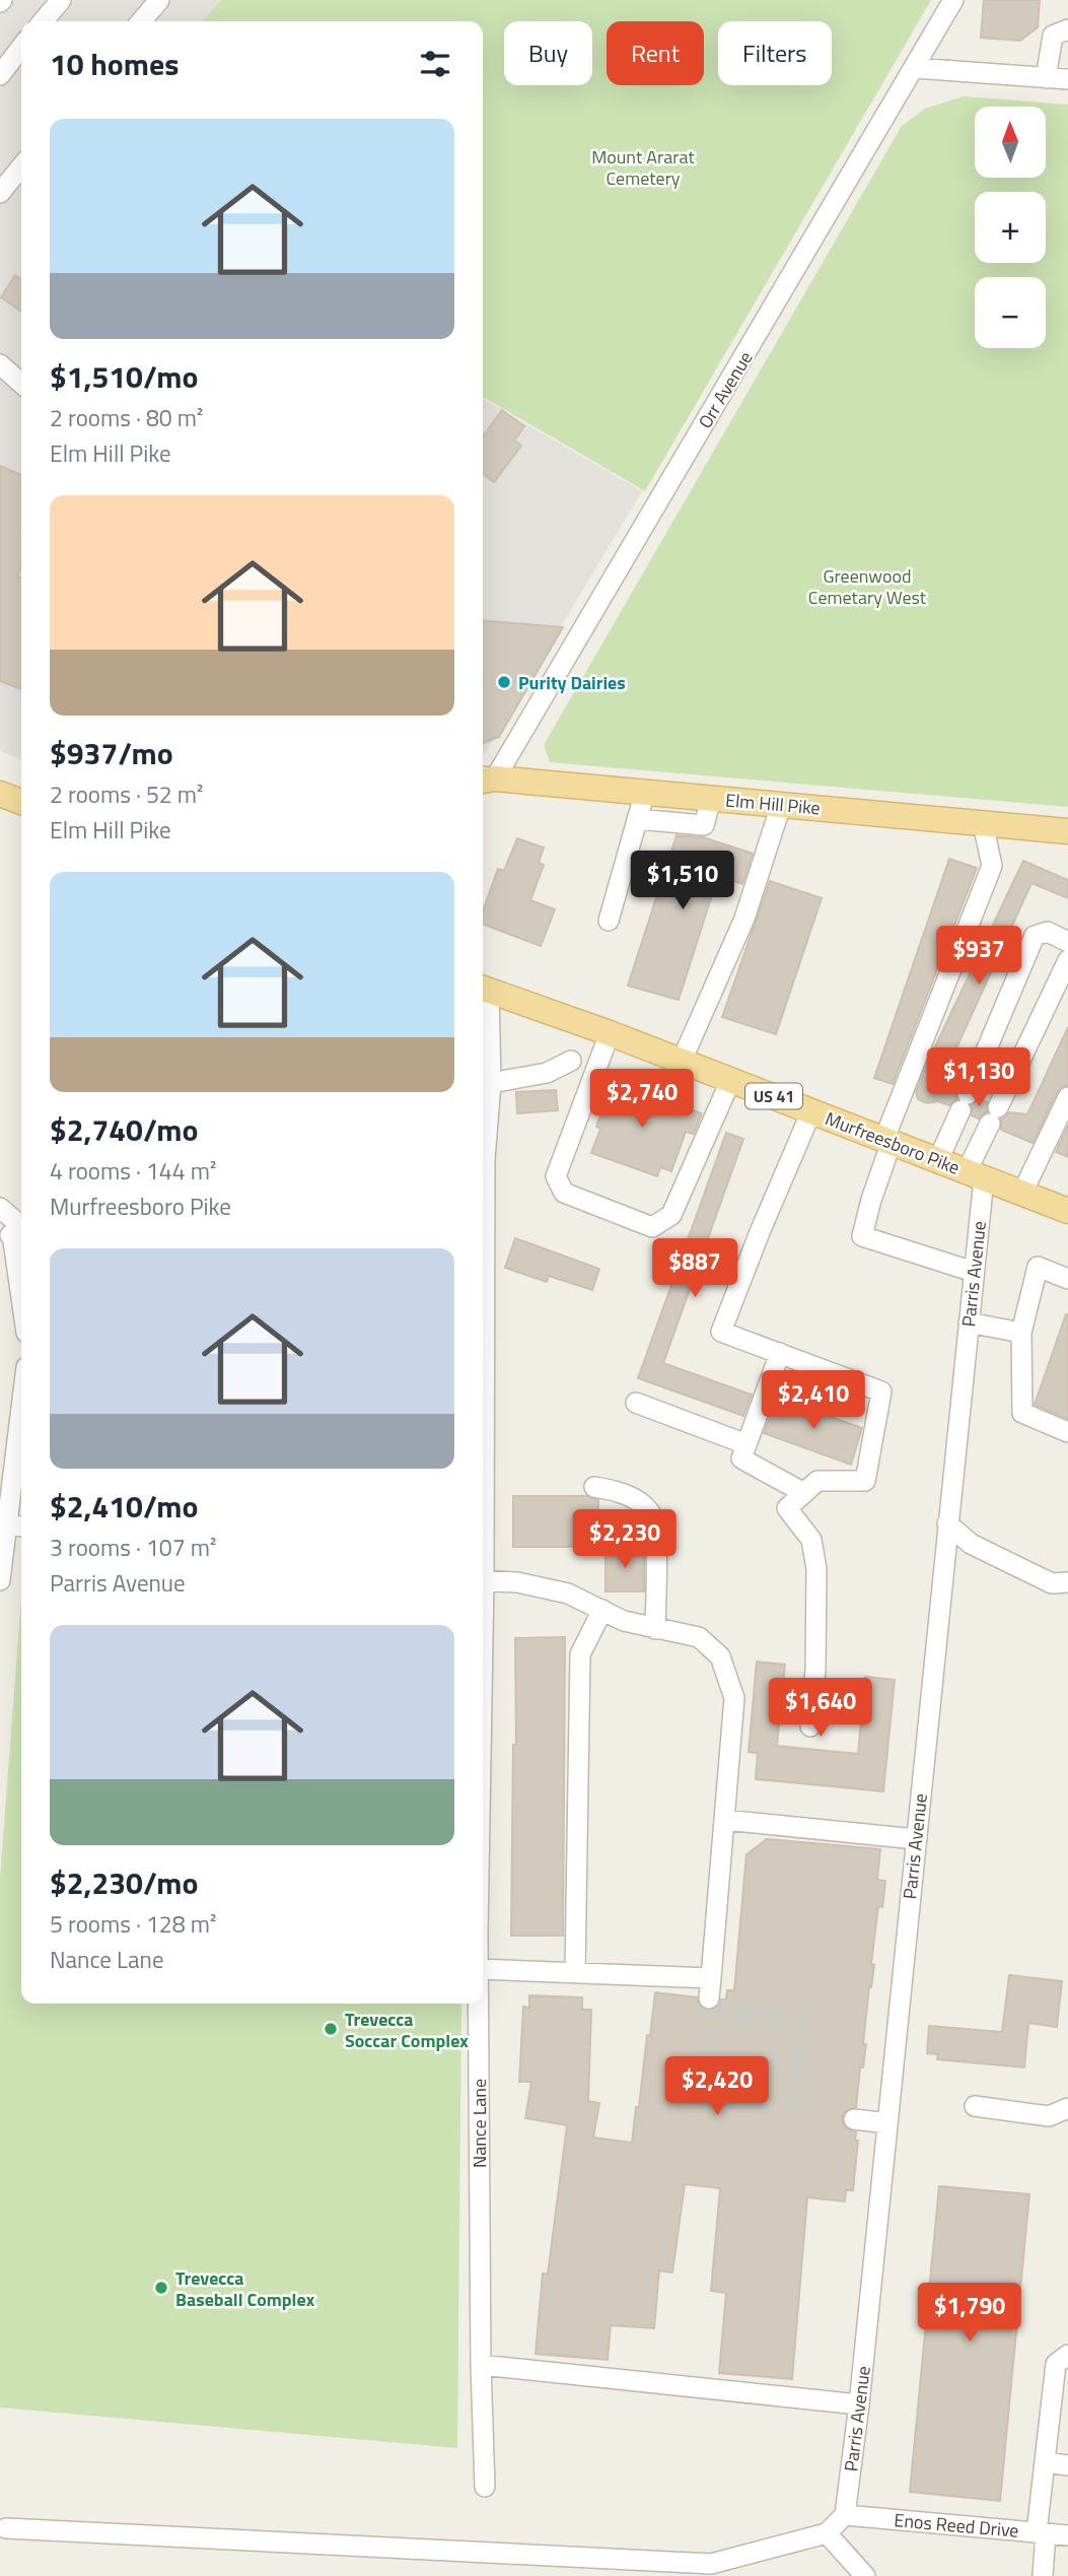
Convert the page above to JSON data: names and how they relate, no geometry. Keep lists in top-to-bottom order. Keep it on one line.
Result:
{"streets":{"main road":["Elm Hill Pike","US 41","Murfreesboro Pike"],"street":["Orr Avenue","Parris Avenue","Nance Lane","Enos Reed Drive"]},"crossings":[["Orr Avenue","Elm Hill Pike"],["Murfreesboro Pike","Parris Avenue"],["Murfreesboro Pike","Nance Lane"],["Parris Avenue","Enos Reed Drive"]],"parks":["Mount Ararat Cemetery","Greenwood Cemetary West"],"places":["Purity Dairies","Trevecca Soccar Complex","Trevecca Baseball Complex"],"north":"top","page":{"chip":["Buy","Rent","Filters"],"heading":"10 homes","map_buttons":["+","−"],"list":[{"name":"$1,510/mo","note":"2 rooms · 80 m² · Elm Hill Pike"},{"name":"$937/mo","note":"2 rooms · 52 m² · Elm Hill Pike"},{"name":"$2,740/mo","note":"4 rooms · 144 m² · Murfreesboro Pike"},{"name":"$2,410/mo","note":"3 rooms · 107 m² · Parris Avenue"},{"name":"$2,230/mo","note":"5 rooms · 128 m² · Nance Lane"}],"price":["$1,510","$937","$1,130","$2,740","$887","$2,410","$2,230","$1,640","$2,420","$1,790"]}}
